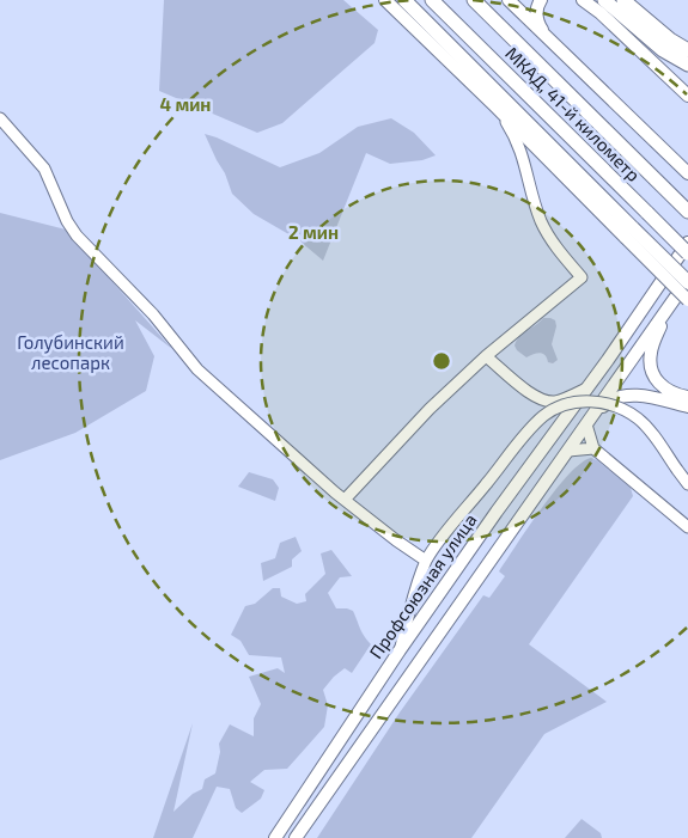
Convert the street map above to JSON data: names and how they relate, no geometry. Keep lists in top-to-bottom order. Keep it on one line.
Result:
{"streets":{"highway":["МКАД, 41-й километр"],"main road":["Профсоюзная улица"]},"parks":["Голубинский лесопарк"],"rings":["4 мин","2 мин"]}
